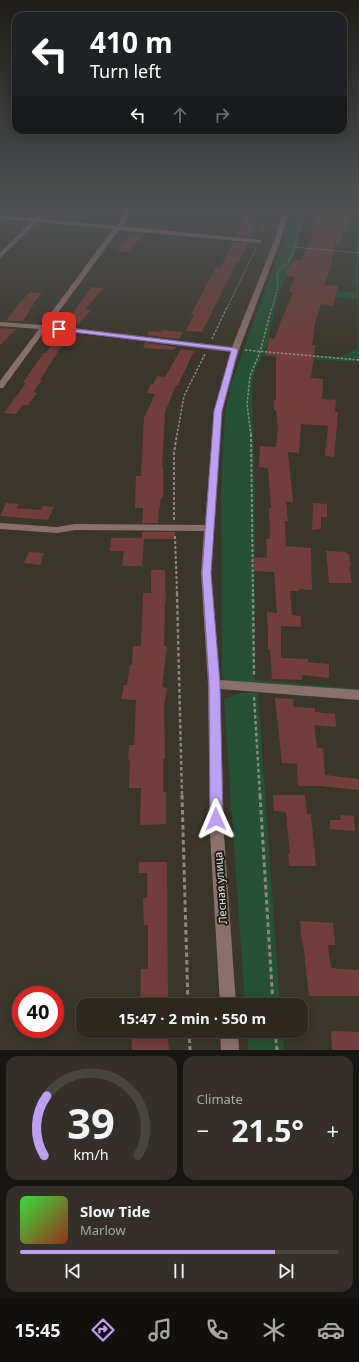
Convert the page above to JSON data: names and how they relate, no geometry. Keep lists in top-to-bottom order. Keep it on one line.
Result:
{"streets":{"street":["Лесная улица"]},"page":{"turn":["410 m","Turn left"],"limit":"40","trip":"15:47 · 2 min · 550 m","tile":"Climate","heat":["−","21.5°","+"],"song":["Slow Tide","Marlow"],"tabs":"15:45","gauge":["39","km/h"]}}
